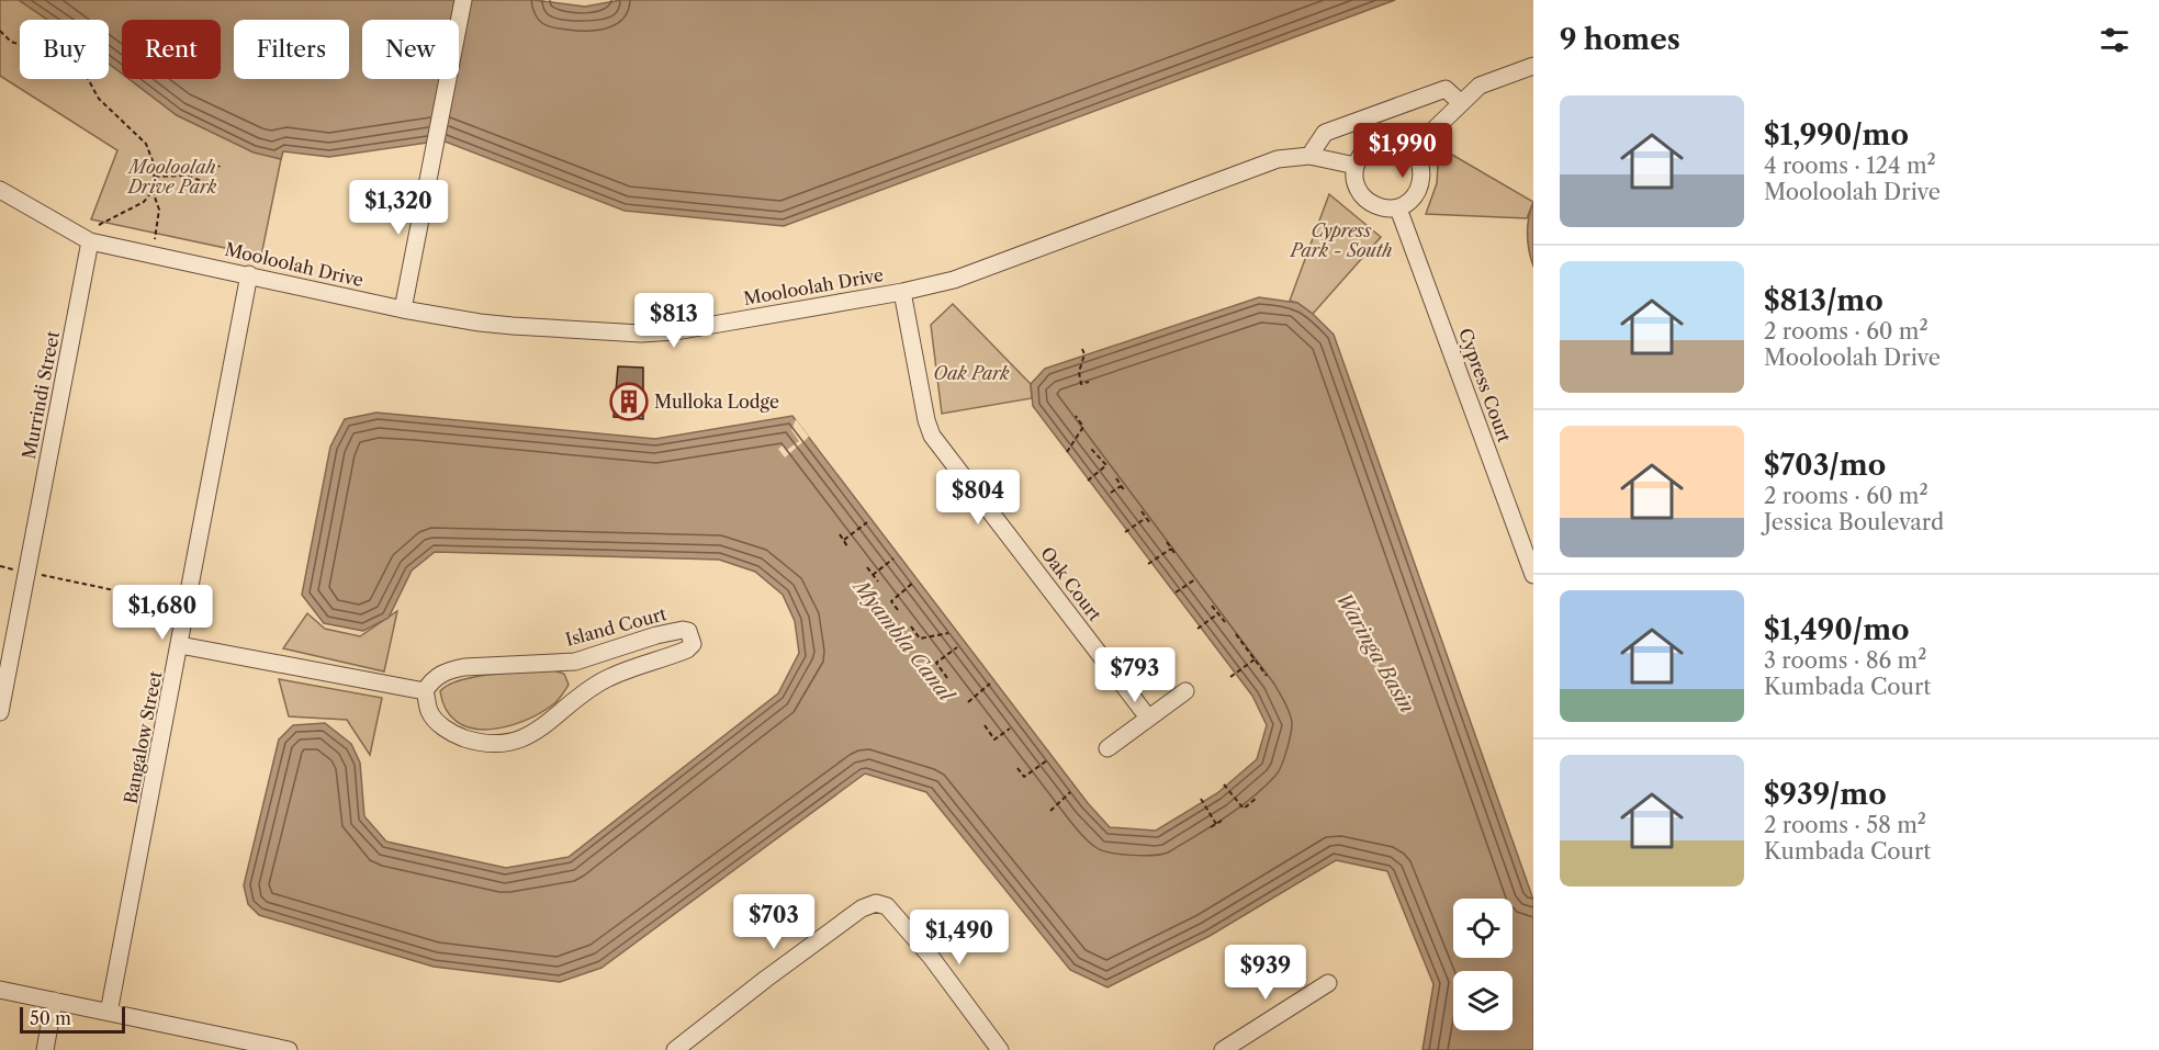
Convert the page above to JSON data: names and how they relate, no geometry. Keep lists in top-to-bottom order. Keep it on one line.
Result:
{"streets":{"street":["Mooloolah Drive","Cypress Court","Murrindi Street","Oak Court","Island Court","Bangalow Street"]},"crossings":[["Mooloolah Drive","Cypress Court"],["Mooloolah Drive","Murrindi Street"],["Mooloolah Drive","Oak Court"],["Mooloolah Drive","Bangalow Street"]],"water":["Myambla Canal","Waringa Basin"],"parks":["Mooloolah Drive Park","Cypress Park - South","Oak Park"],"places":{"building":["Mulloka Lodge"]},"scale_bar":"50 m","page":{"heading":"9 homes","chip":["Buy","Rent","Filters","New"],"list":[{"name":"$1,990/mo","note":"4 rooms · 124 m² · Mooloolah Drive"},{"name":"$813/mo","note":"2 rooms · 60 m² · Mooloolah Drive"},{"name":"$703/mo","note":"2 rooms · 60 m² · Jessica Boulevard"},{"name":"$1,490/mo","note":"3 rooms · 86 m² · Kumbada Court"},{"name":"$939/mo","note":"2 rooms · 58 m² · Kumbada Court"}],"price":["$1,990","$1,320","$813","$804","$1,680","$793","$703","$1,490","$939"],"scale":"50 m"}}
